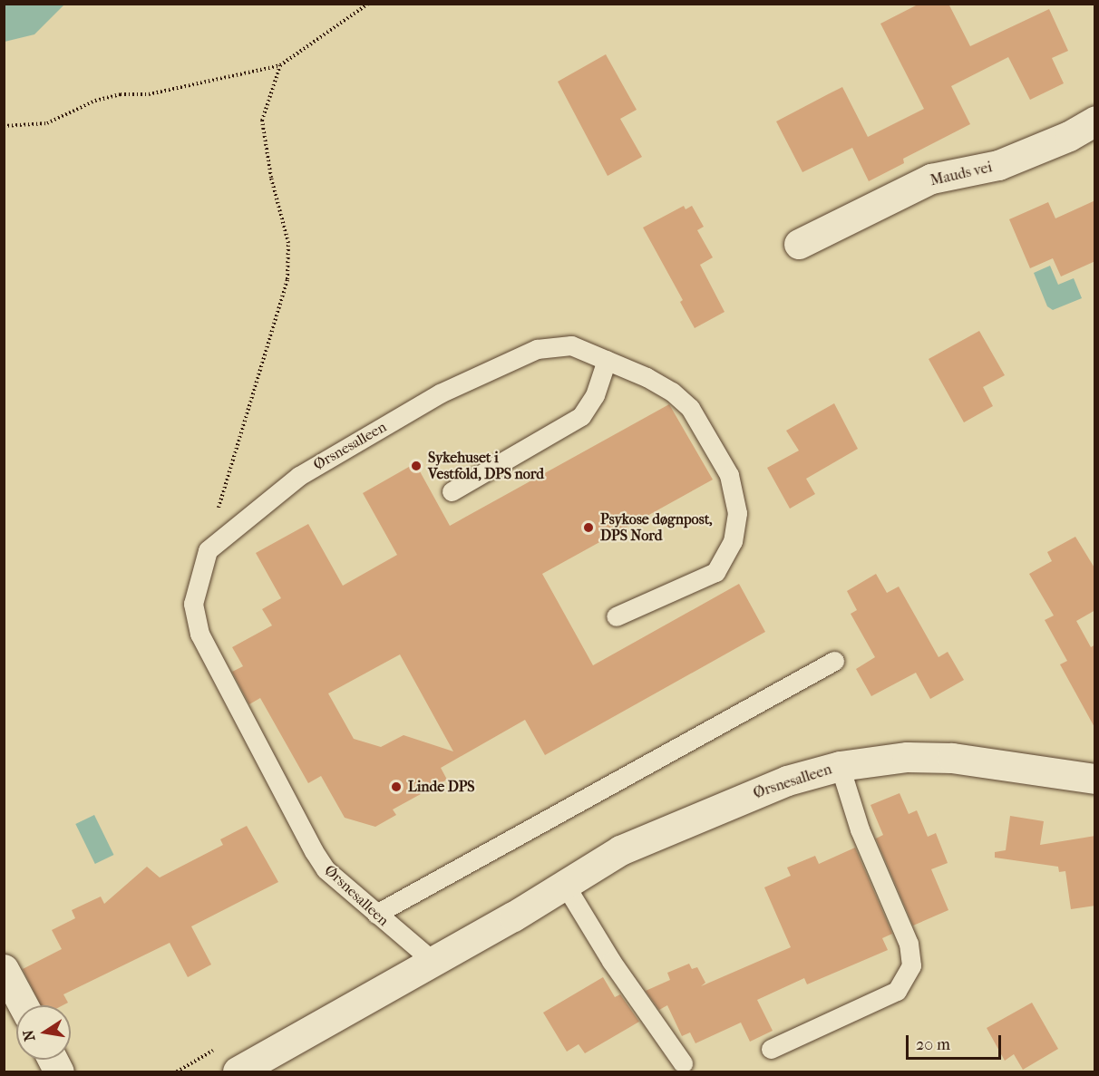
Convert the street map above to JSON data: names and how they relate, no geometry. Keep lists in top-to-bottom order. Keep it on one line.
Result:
{"streets":{"street":["Mauds vei","Ørsnesalleen"]},"places":["Sykehuset i Vestfold, DPS nord","Psykose døgnpost, DPS Nord","Linde DPS"],"scale_bar":"20 m","north":"left"}
